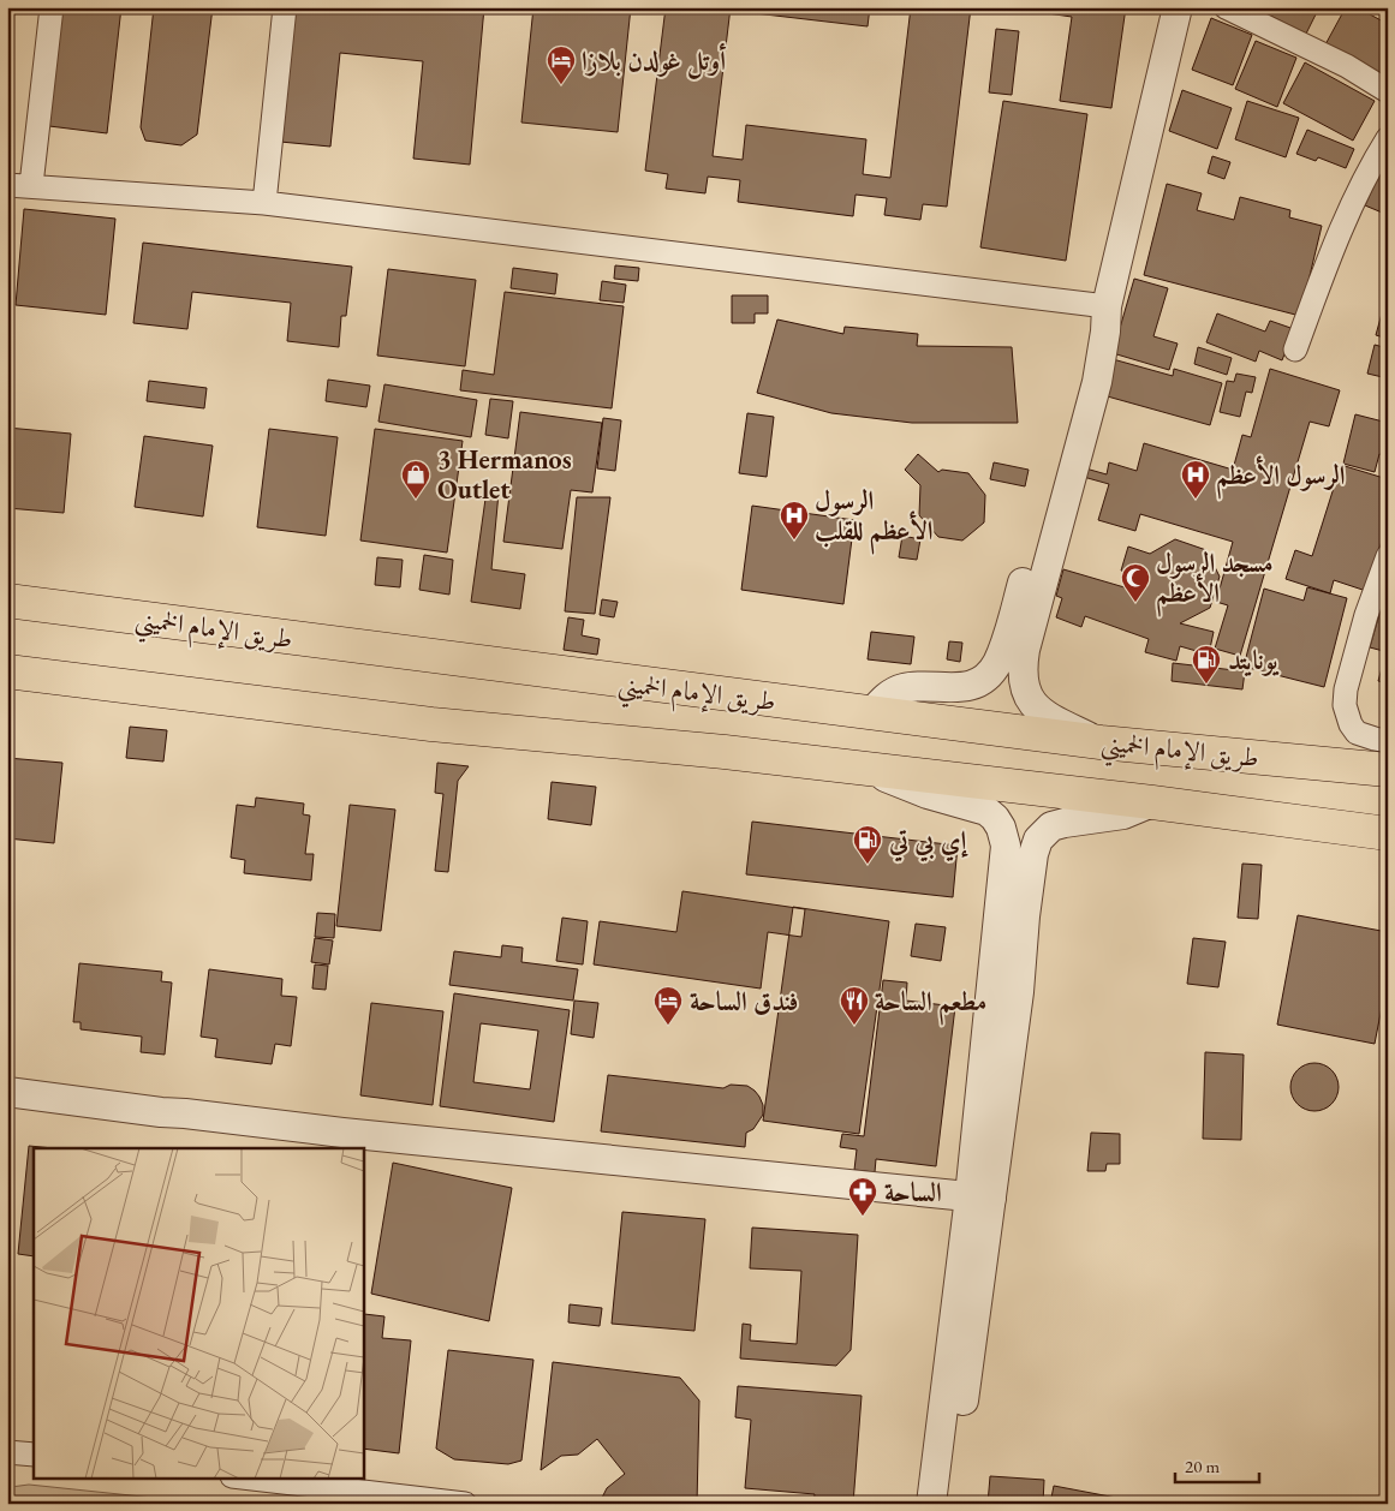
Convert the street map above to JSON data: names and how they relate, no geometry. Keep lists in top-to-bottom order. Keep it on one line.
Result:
{"streets":{"highway":["طريق الإمام الخميني"]},"places":{"hotel":["أوتل غولدن بلازا","فندق الساحة"],"shop":["3 Hermanos Outlet"],"hospital":["الرسول الأعظم","الرسول الأعظم للقلب"],"mosque":["مسجد الرسول الأعظم"],"fuel station":["يونايتد","إي بي تي"],"restaurant":["مطعم الساحة"],"pharmacy":["الساحة"]},"scale_bar":"20 m"}
